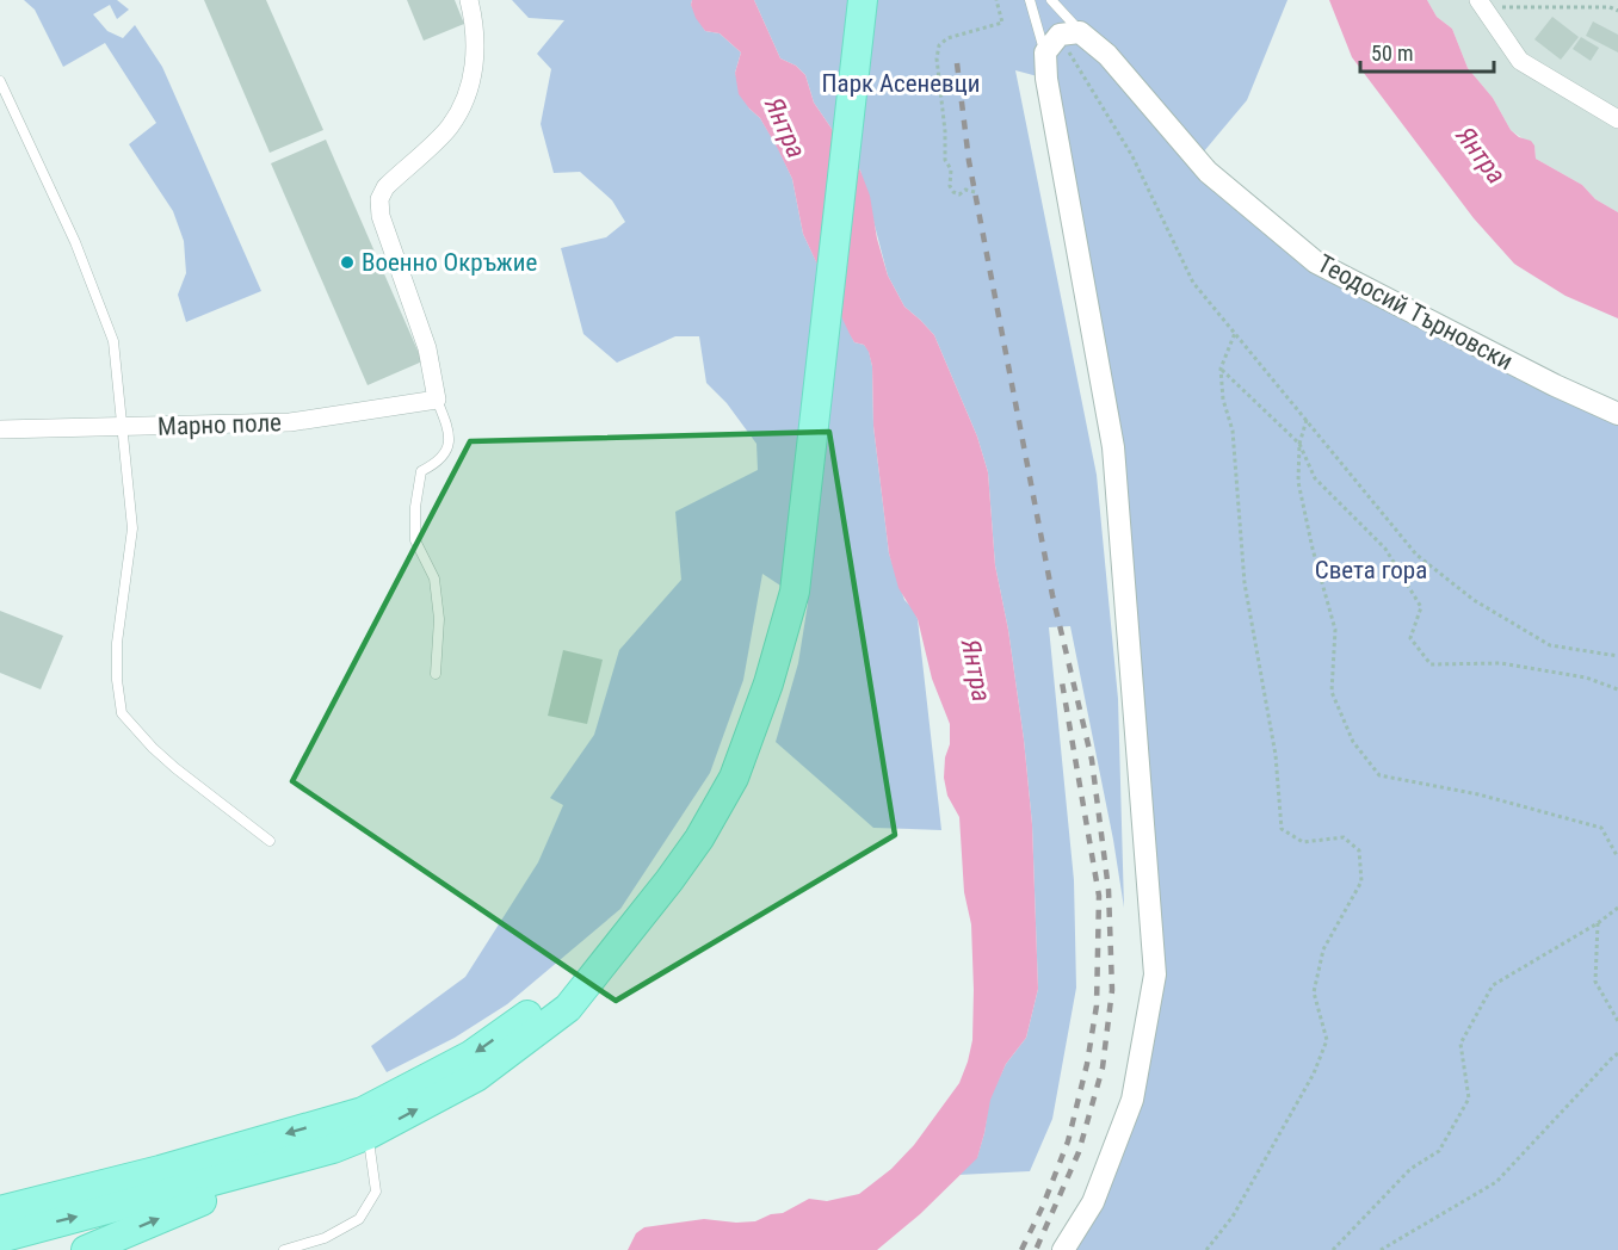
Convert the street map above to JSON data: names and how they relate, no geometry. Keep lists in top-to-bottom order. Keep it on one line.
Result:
{"streets":{"street":["Теодосий Търновски","Марно поле"]},"water":["Янтра"],"parks":["Парк Асеневци","Света гора"],"places":["Военно Окръжие"],"scale_bar":"50 m"}
